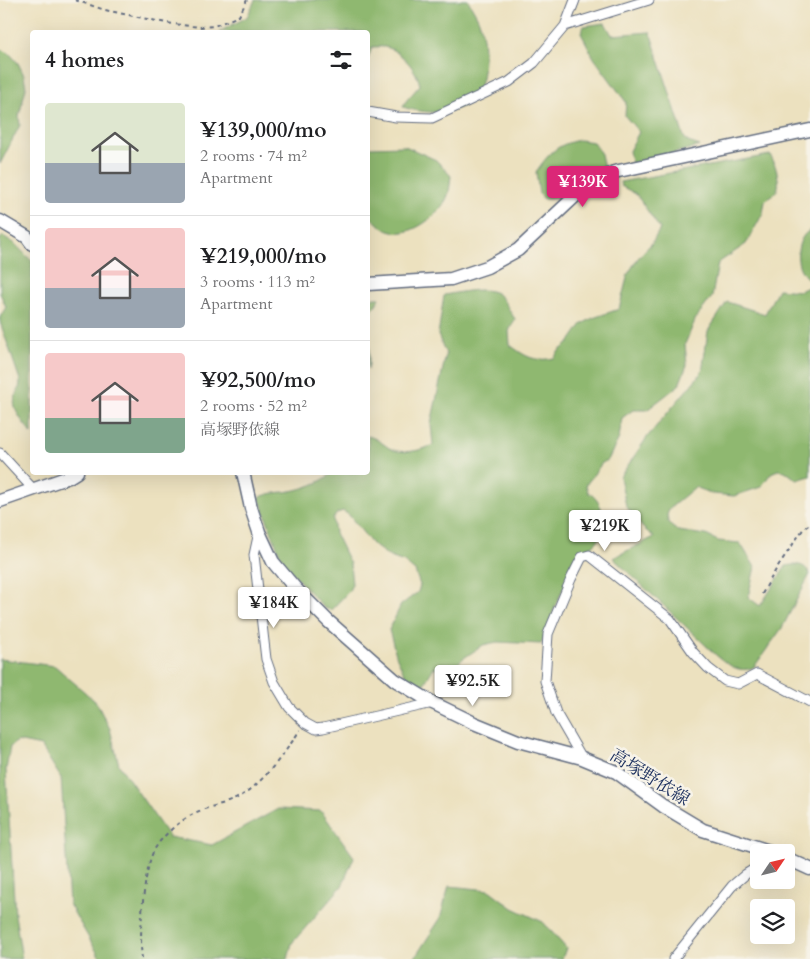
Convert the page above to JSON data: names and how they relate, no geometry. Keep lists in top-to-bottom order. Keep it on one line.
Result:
{"streets":{"main road":["高塚野依線"]},"north":"top right","page":{"heading":"4 homes","list":[{"name":"¥139,000/mo","note":"2 rooms · 74 m² · Apartment"},{"name":"¥219,000/mo","note":"3 rooms · 113 m² · Apartment"},{"name":"¥92,500/mo","note":"2 rooms · 52 m² · 高塚野依線"}],"price":["¥139K","¥219K","¥184K","¥92.5K"]}}
